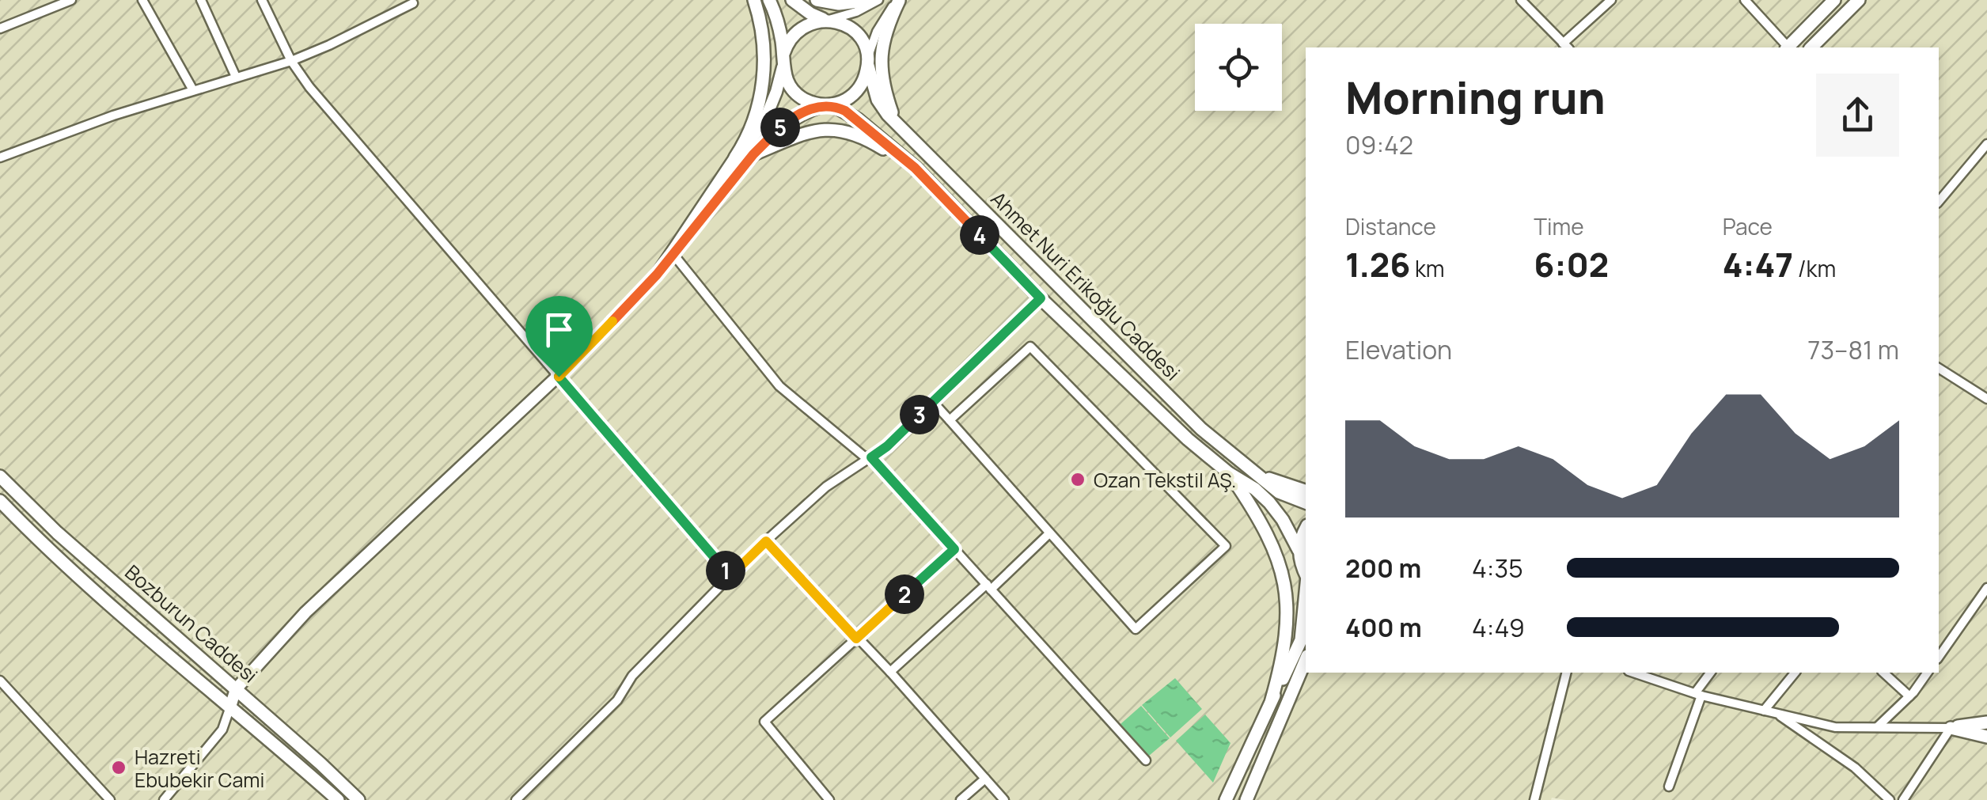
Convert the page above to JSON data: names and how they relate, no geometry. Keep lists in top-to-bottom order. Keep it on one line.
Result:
{"streets":{"main road":["Ahmet Nuri Erikoğlu Caddesi","Bozburun Caddesi"]},"places":["Ozan Tekstil AŞ.","Hazreti Ebubekir Cami"],"page":{"heading":["Morning run","09:42"],"pins":["5","4","3","1","2"],"stats":[["Distance","1.26 km"],["Time","6:02"],["Pace","4:47 /km"]],"chart":["Elevation","73–81 m"],"list":[{"name":"200 m","note":"4:35"},{"name":"400 m","note":"4:49"}]}}
